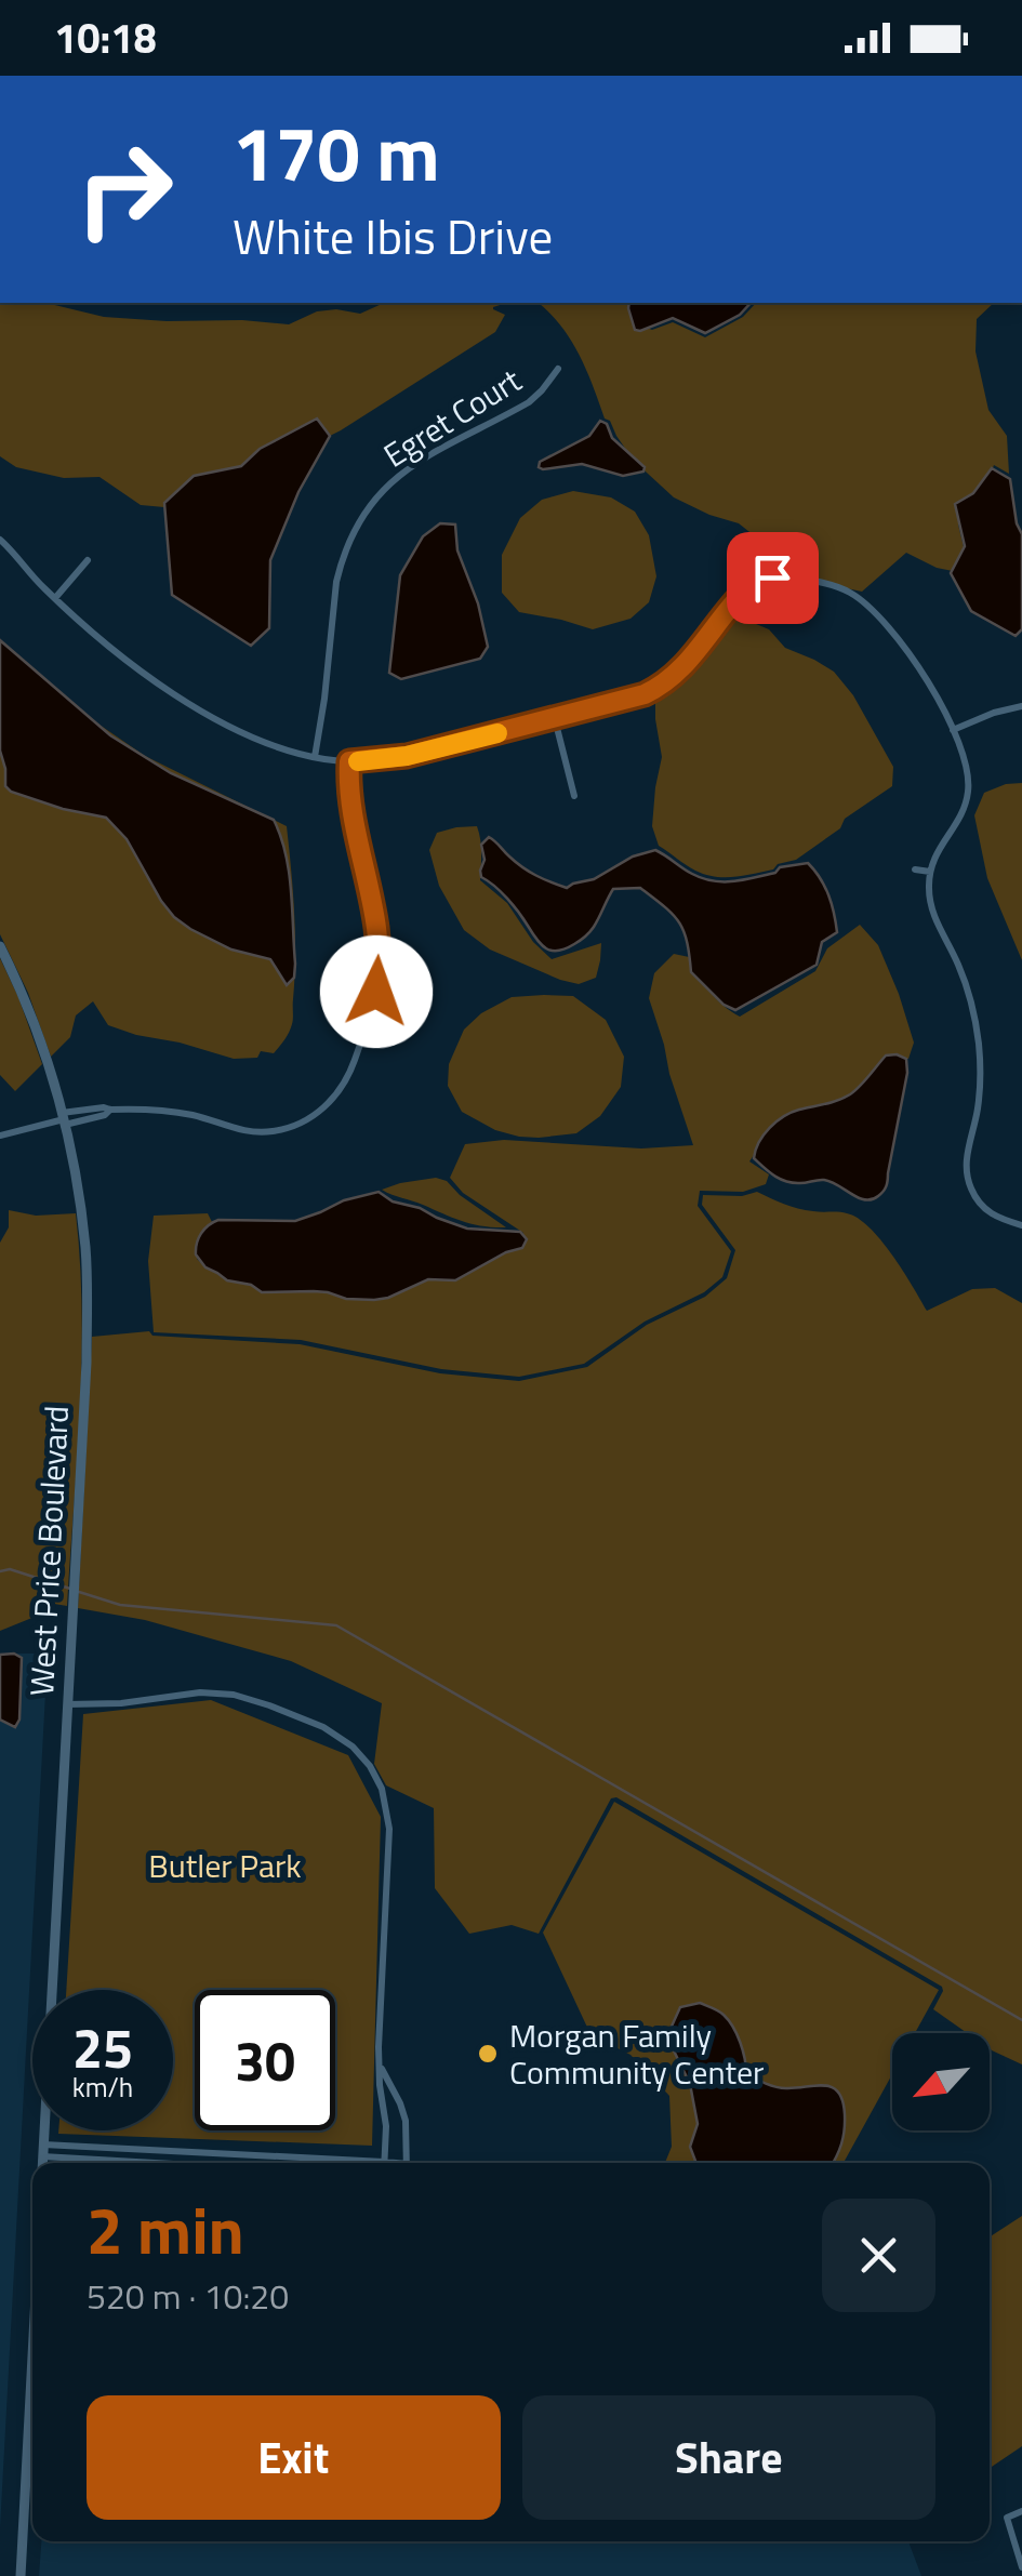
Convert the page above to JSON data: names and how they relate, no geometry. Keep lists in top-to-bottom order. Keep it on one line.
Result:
{"streets":{"street":["Egret Court","West Price Boulevard"]},"parks":["Butler Park"],"places":["Morgan Family Community Center"],"north":"bottom left","page":{"status":"10:18","turn":["170 m","White Ibis Drive"],"speed":"25 km/h","limit":"30","heading":["2 min","520 m · 10:20"],"buttons":["Exit","Share"]}}
